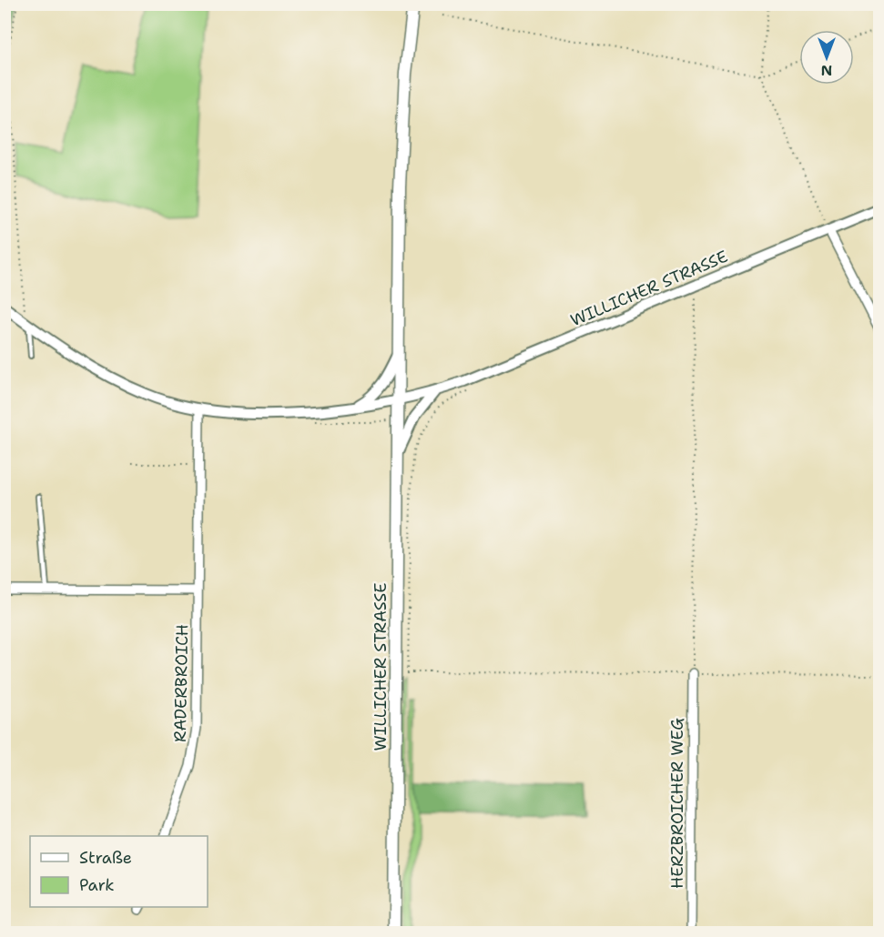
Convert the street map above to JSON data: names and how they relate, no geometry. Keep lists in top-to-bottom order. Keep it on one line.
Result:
{"streets":{"main road":["WILLICHER STRASSE"],"street":["RADERBROICH","HERZBROICHER WEG"]},"legend":["Straße","Park"],"north":"bottom"}
